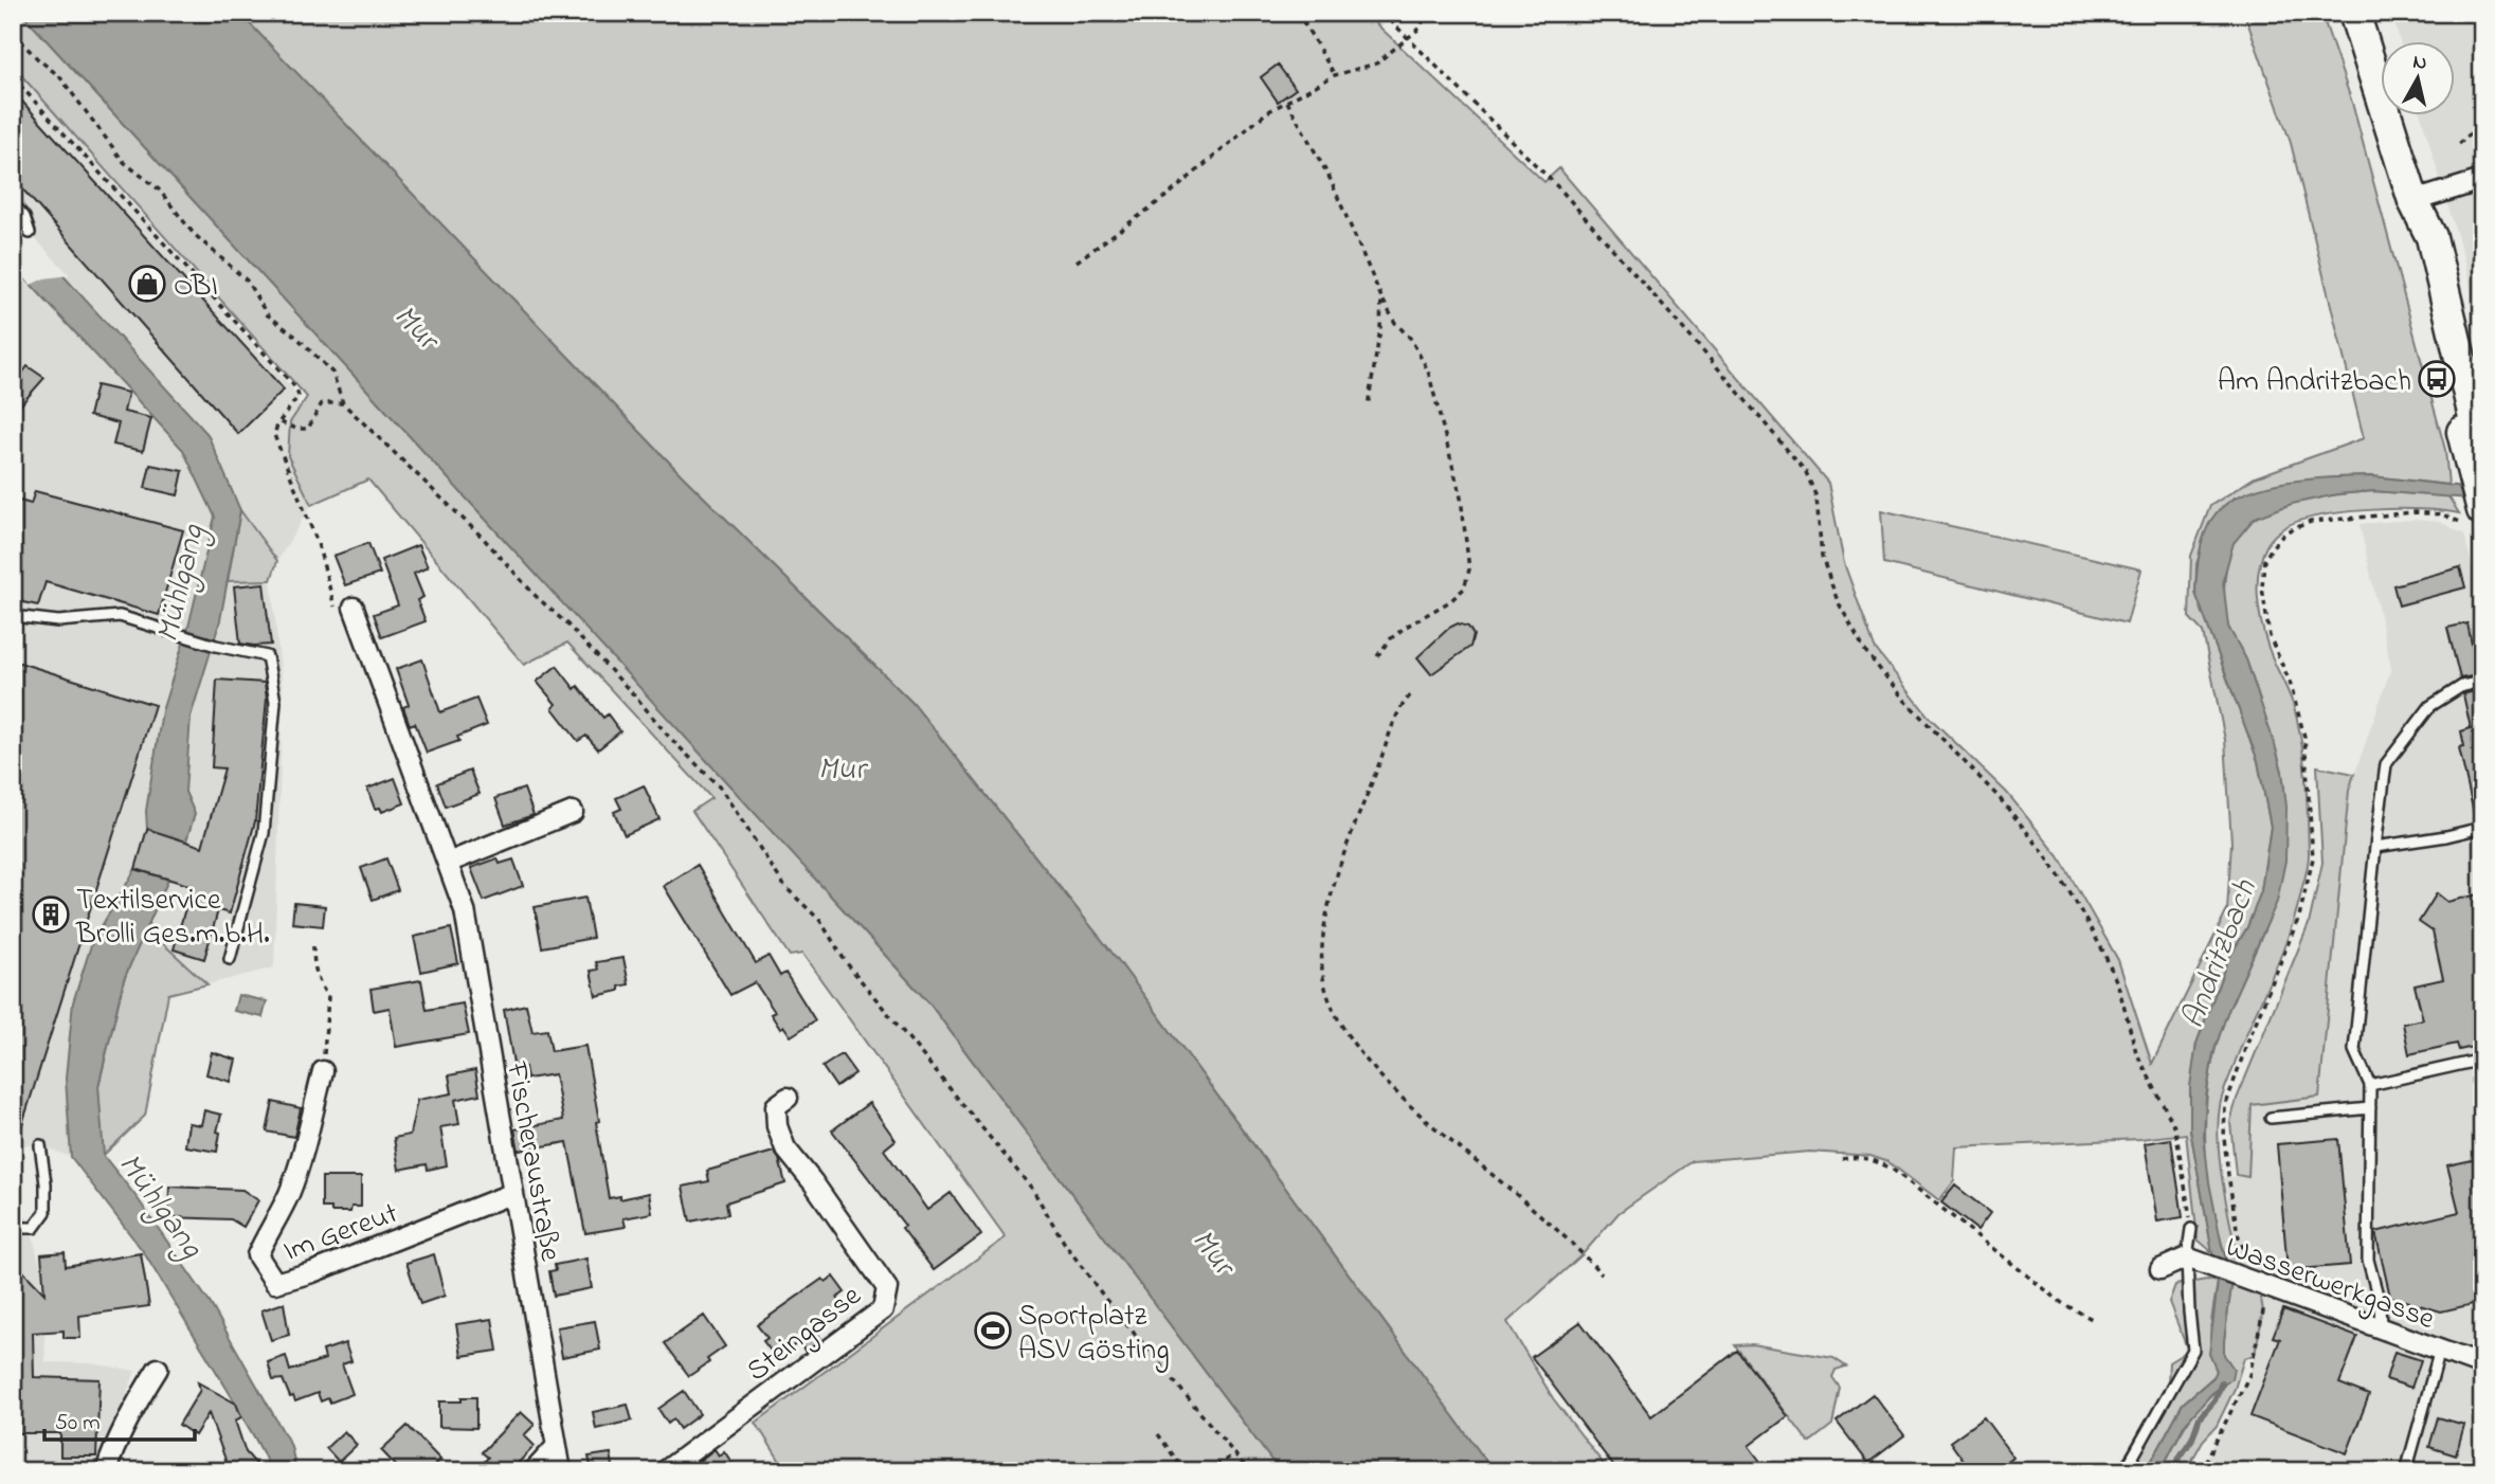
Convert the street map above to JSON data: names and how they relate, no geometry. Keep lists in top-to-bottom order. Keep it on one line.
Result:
{"streets":{"street":["Fischeraustraße","Im Gereut","Wasserwerkgasse","Steingasse"]},"crossings":[["Fischeraustraße","Im Gereut"]],"water":["Mur","Mühlgang","Andritzbach"],"places":{"shop":["OBI"],"bus stop":["Am Andritzbach"],"building":["Textilservice Brolli Ges.m.b.H."],"sports":["Sportplatz ASV Gösting"]},"scale_bar":"50 m","north":"top"}
